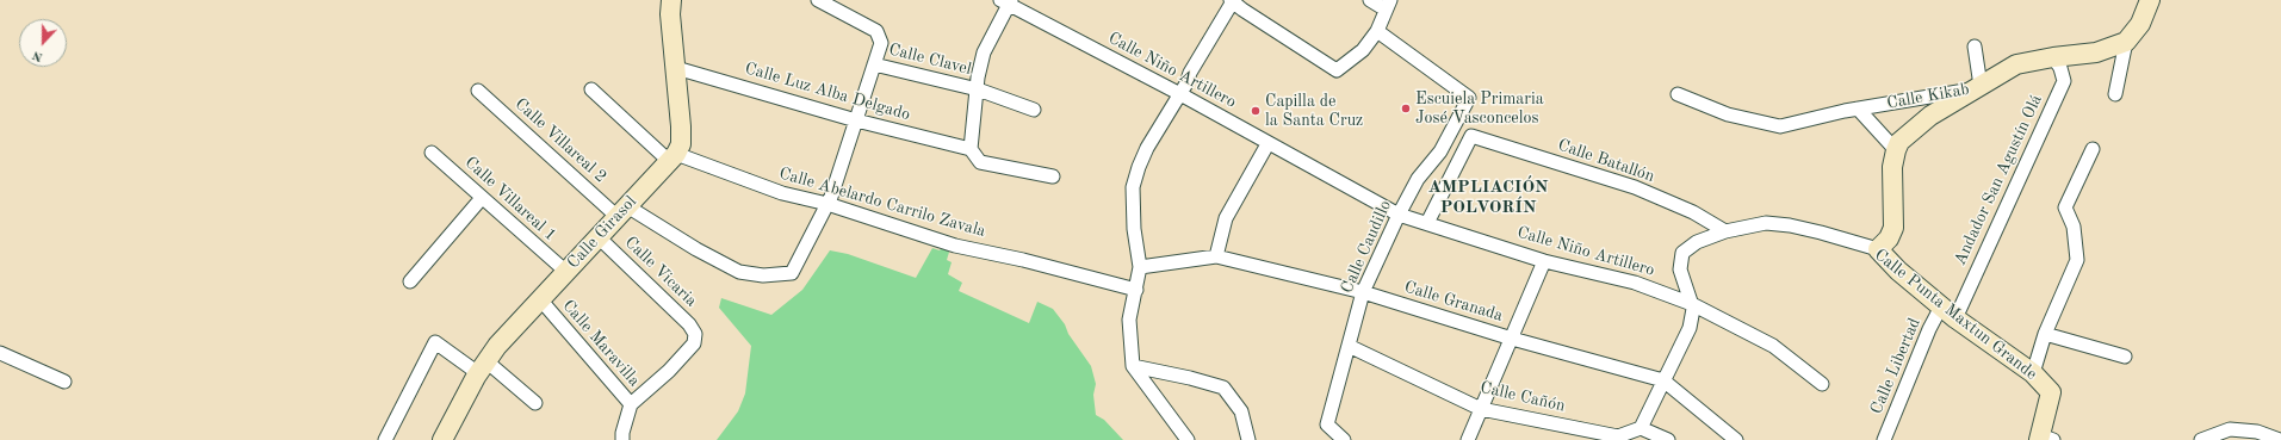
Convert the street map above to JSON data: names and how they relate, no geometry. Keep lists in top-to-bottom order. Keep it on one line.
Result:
{"streets":{"street":["Calle Clavel","Calle Niño Artillero","Calle Luz Alba Delgado","Calle Kikab","Calle Villareal 2","Calle Batallón","Andador San Agustín Olá","Calle Villareal 1","Calle Abelardo Carrilo Zavala","Calle Girasol","Calle Caudillo","Calle Vicaria","Calle Granada","Calle Punta Maxtun Grande","Calle Maravilla","Calle Libertad","Calle Cañón"]},"crossings":[["Calle Niño Artillero","Calle Batallón"],["Calle Niño Artillero","Calle Caudillo"],["Calle Niño Artillero","Calle Punta Maxtun Grande"],["Calle Kikab","Andador San Agustín Olá"],["Calle Villareal 2","Calle Abelardo Carrilo Zavala"],["Calle Villareal 2","Calle Girasol"],["Calle Batallón","Calle Punta Maxtun Grande"],["Andador San Agustín Olá","Calle Punta Maxtun Grande"],["Andador San Agustín Olá","Calle Libertad"],["Calle Villareal 1","Calle Girasol"],["Calle Abelardo Carrilo Zavala","Calle Girasol"],["Calle Girasol","Calle Vicaria"],["Calle Girasol","Calle Maravilla"],["Calle Caudillo","Calle Granada"],["Calle Caudillo","Calle Cañón"],["Calle Vicaria","Calle Maravilla"],["Calle Punta Maxtun Grande","Calle Libertad"]],"districts":["AMPLIACIÓN POLVORÍN"],"places":["Escuiela Primaria José Vasconcelos","Capilla de la Santa Cruz"],"north":"bottom"}
